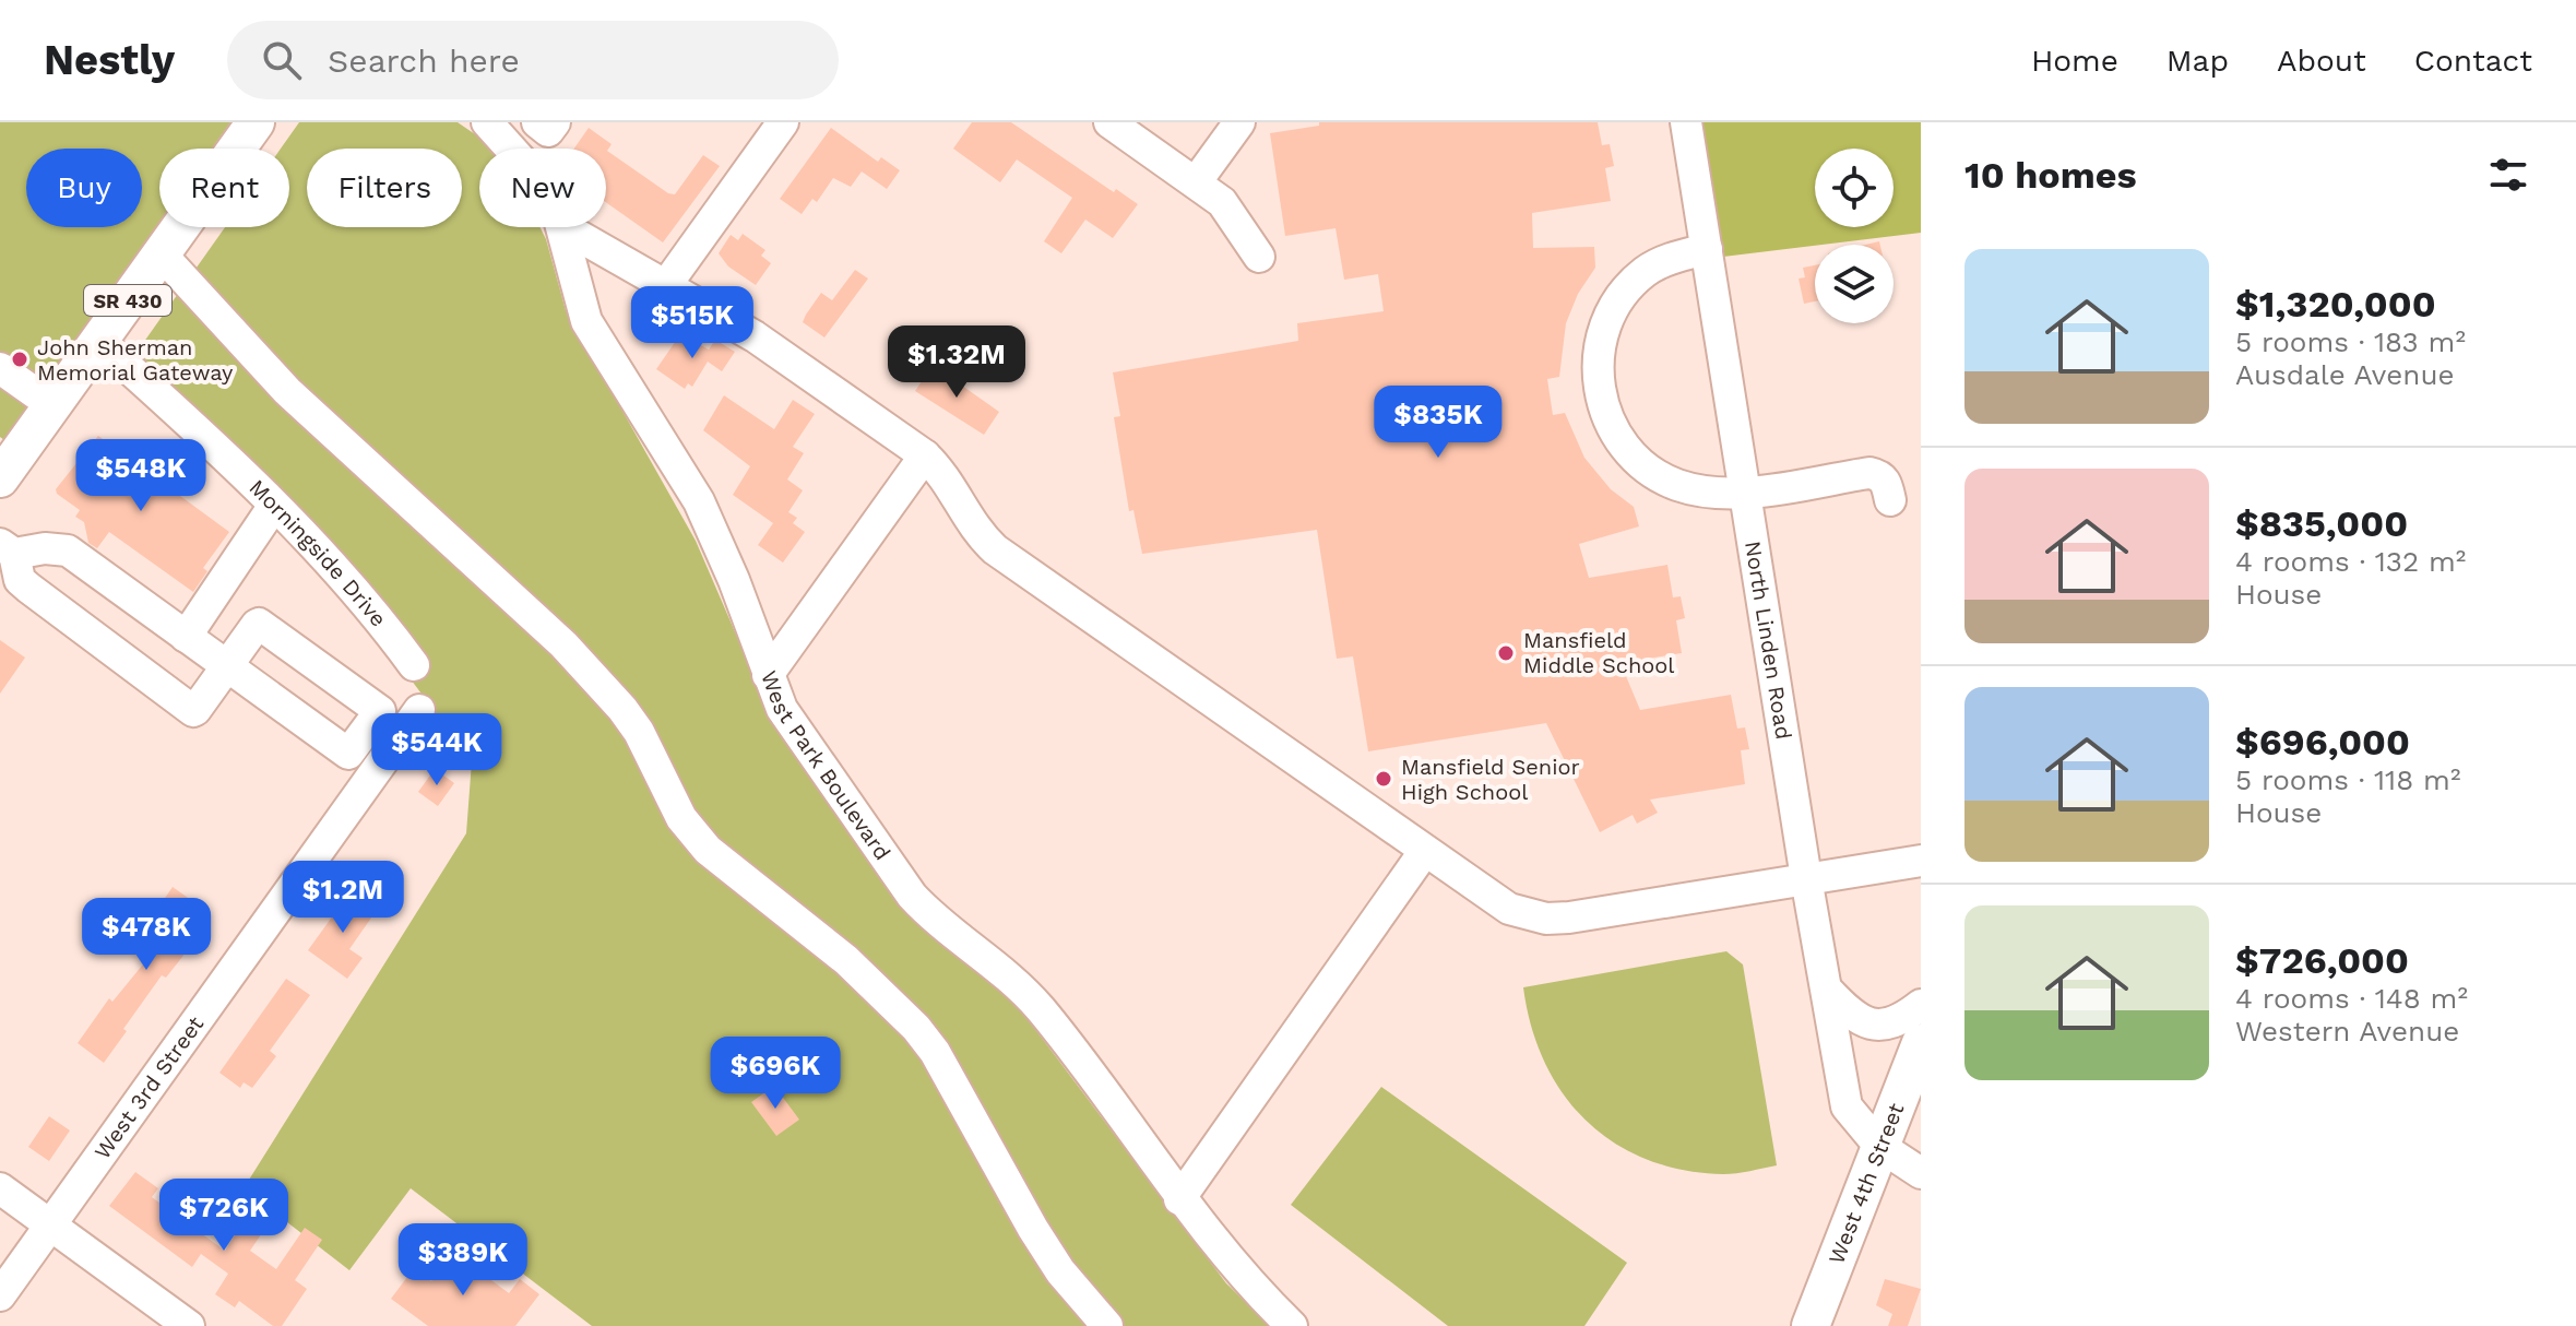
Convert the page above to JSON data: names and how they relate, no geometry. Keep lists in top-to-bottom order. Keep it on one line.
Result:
{"streets":{"main road":["SR 430","West 4th Street"],"street":["Morningside Drive","North Linden Road","West Park Boulevard","West 3rd Street"]},"crossings":[["SR 430","Morningside Drive"],["North Linden Road","West 4th Street"]],"places":["John Sherman Memorial Gateway","Mansfield Middle School","Mansfield Senior High School"],"page":{"header":"Nestly","search":"Search here","nav":["Home","Map","About","Contact"],"heading":"10 homes","chip":["Buy","Rent","Filters","New"],"list":[{"name":"$1,320,000","note":"5 rooms · 183 m² · Ausdale Avenue"},{"name":"$835,000","note":"4 rooms · 132 m² · House"},{"name":"$696,000","note":"5 rooms · 118 m² · House"},{"name":"$726,000","note":"4 rooms · 148 m² · Western Avenue"}],"price":["$515K","$1.32M","$835K","$548K","$544K","$1.2M","$478K","$696K","$726K","$389K"]}}
